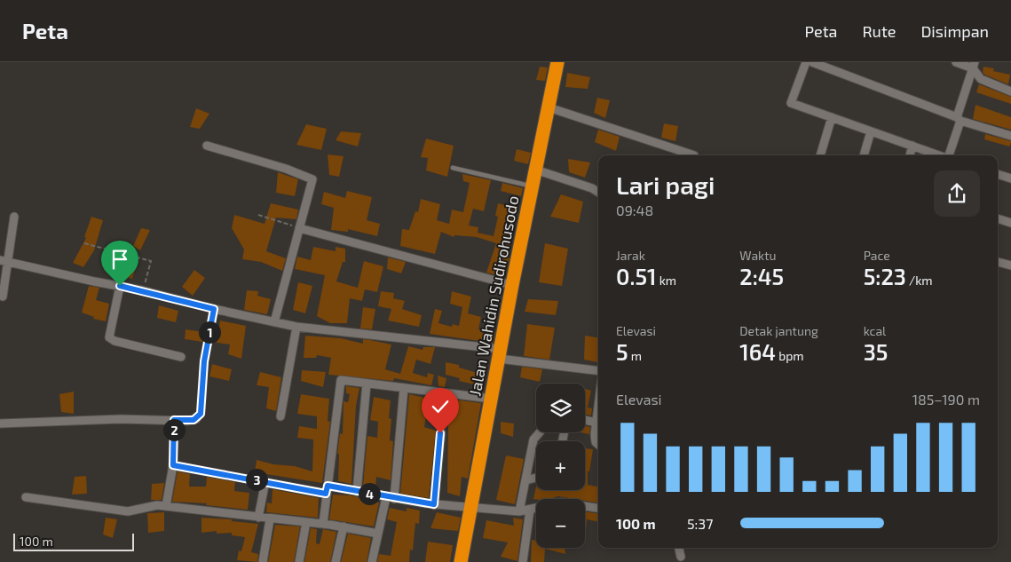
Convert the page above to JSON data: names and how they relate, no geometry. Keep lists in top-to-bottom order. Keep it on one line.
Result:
{"streets":{"highway":["Jalan Wahidin Sudirohusodo"]},"scale_bar":"100 m","page":{"header":"Peta","nav":["Peta","Rute","Disimpan"],"heading":["Lari pagi","09:48"],"stats":[["Jarak","0.51 km"],["Waktu","2:45"],["Pace","5:23 /km"],["Elevasi","5 m"],["Detak jantung","164 bpm"],["kcal","35"]],"pins":["1","2","3","4"],"chart":["Elevasi","185–190 m"],"map_buttons":["+","−"],"list":[{"name":"100 m","note":"5:37"}],"scale":"100 m"}}
